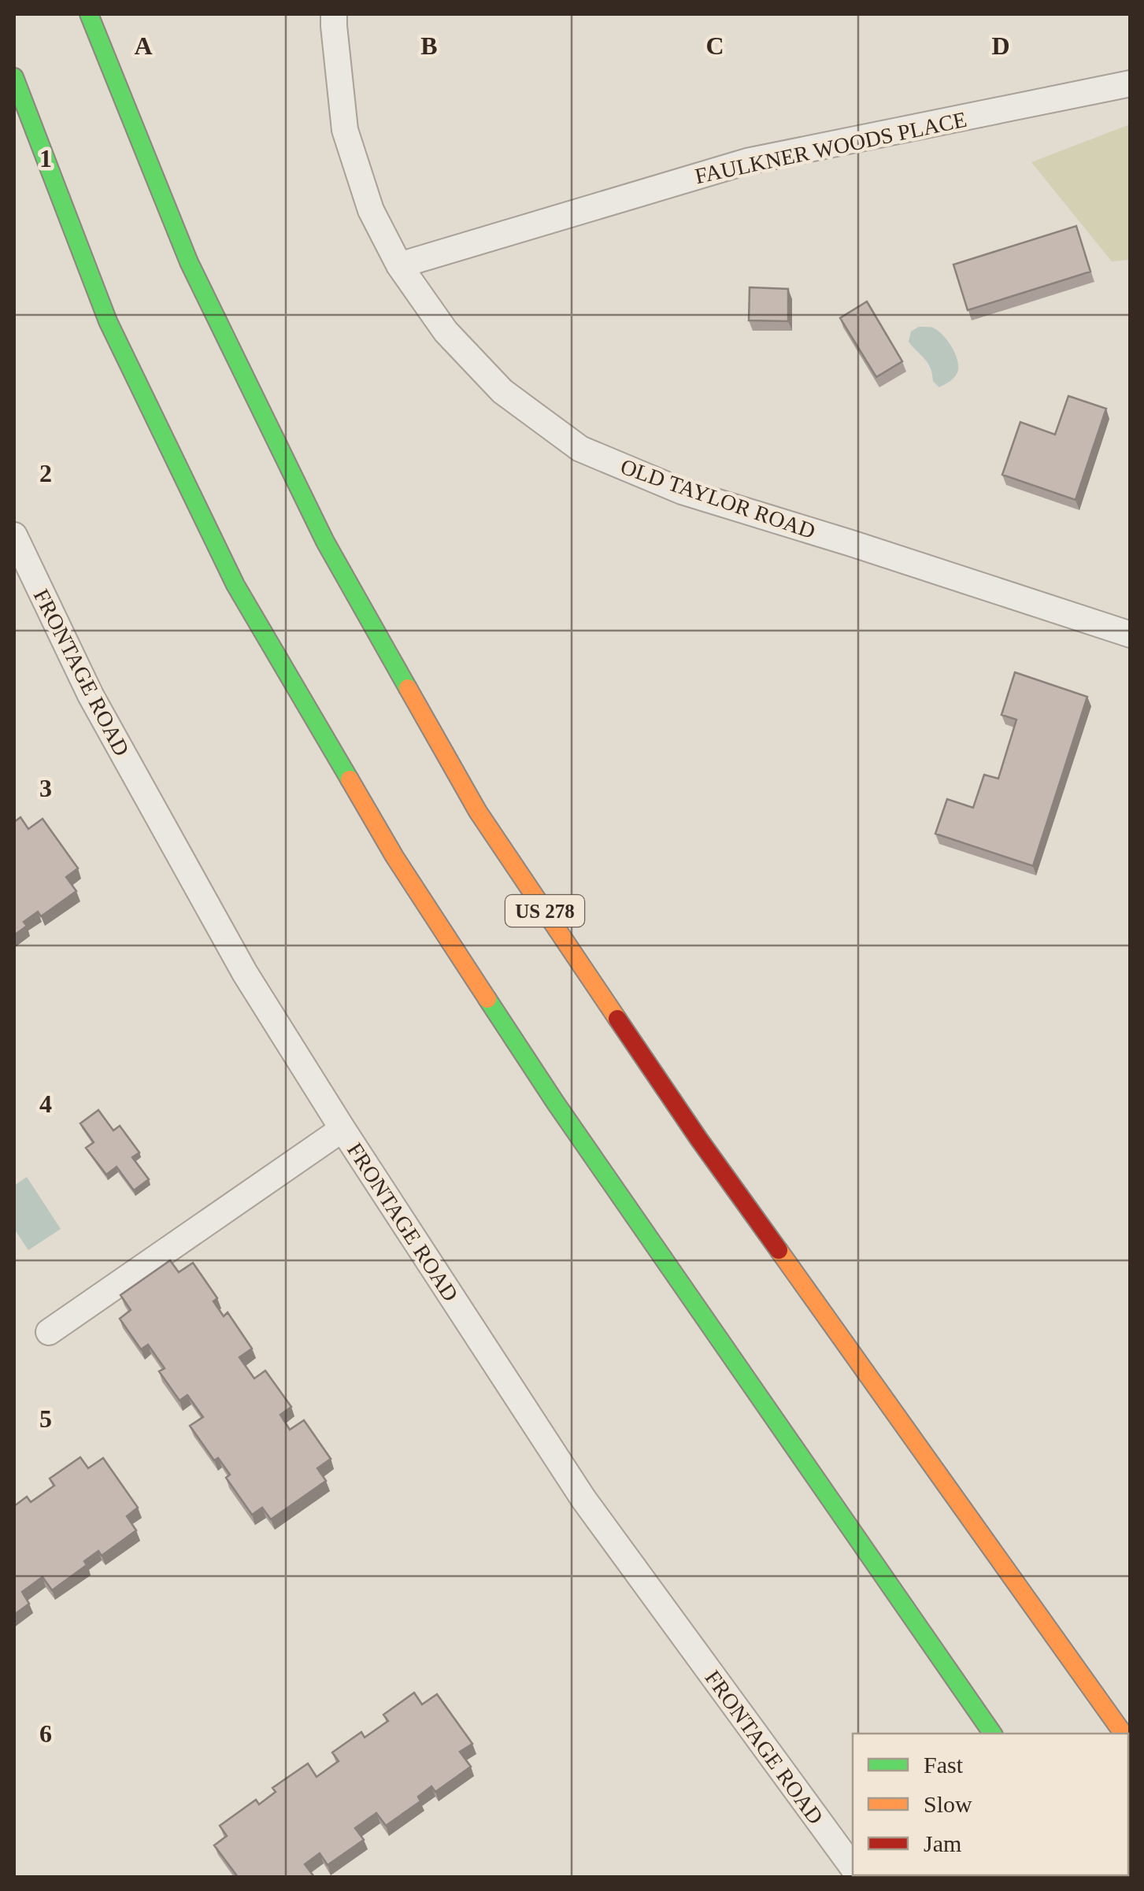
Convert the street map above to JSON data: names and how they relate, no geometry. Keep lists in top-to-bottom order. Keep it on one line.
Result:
{"streets":{"highway":["US 278"],"street":["FAULKNER WOODS PLACE","OLD TAYLOR ROAD","FRONTAGE ROAD"]},"crossings":[["FAULKNER WOODS PLACE","OLD TAYLOR ROAD"]],"legend":["Fast","Slow","Jam"],"grid":{"columns":["A","B","C","D"],"rows":["1","2","3","4","5","6"]}}
